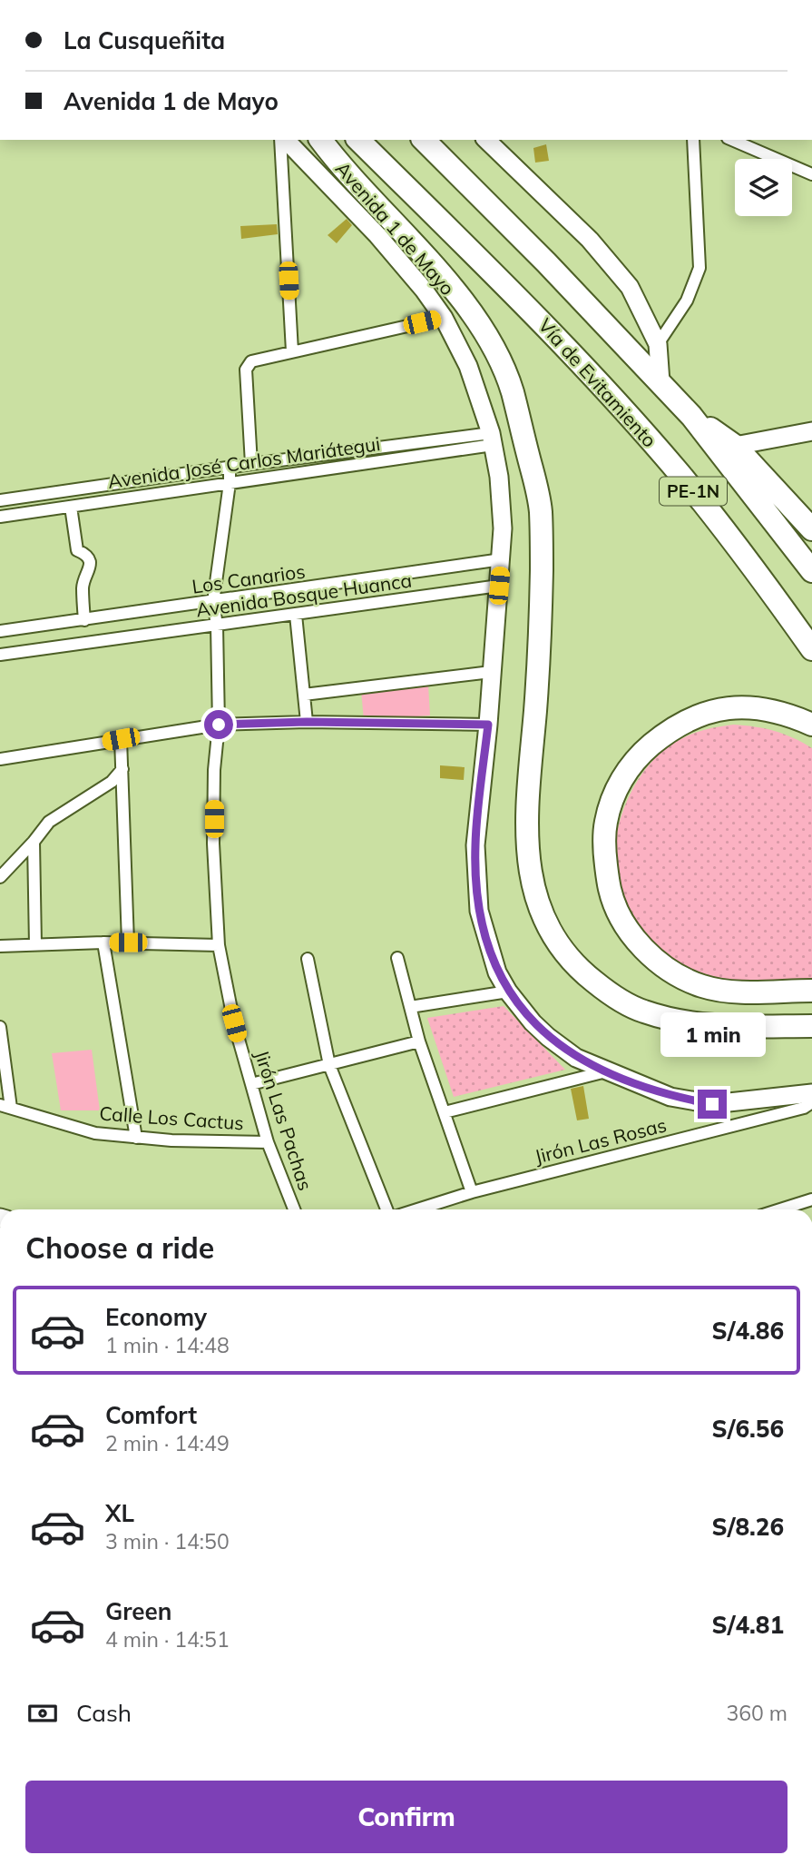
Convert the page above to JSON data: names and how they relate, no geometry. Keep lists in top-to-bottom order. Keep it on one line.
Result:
{"streets":{"highway":["Vía de Evitamiento","PE-1N"],"main road":["Avenida 1 de Mayo"],"street":["Avenida José Carlos Mariátegui","Los Canarios","Avenida Bosque Huanca","Calle Los Cactus","Jirón Las Pachas","Jirón Las Rosas"]},"crossings":[["Avenida 1 de Mayo","Avenida José Carlos Mariátegui"],["Avenida 1 de Mayo","Los Canarios"],["Avenida 1 de Mayo","Avenida Bosque Huanca"],["Avenida José Carlos Mariátegui","Jirón Las Pachas"],["Los Canarios","Jirón Las Pachas"],["Avenida Bosque Huanca","Jirón Las Pachas"],["Calle Los Cactus","Jirón Las Pachas"]],"page":{"banner":["La Cusqueñita","Avenida 1 de Mayo"],"bubble":"1 min","heading":"Choose a ride","list":[{"name":"Economy","note":"1 min · 14:48","value":"S/4.86"},{"name":"Comfort","note":"2 min · 14:49","value":"S/6.56"},{"name":"XL","note":"3 min · 14:50","value":"S/8.26"},{"name":"Green","note":"4 min · 14:51","value":"S/4.81"}],"pay":["Cash","360 m"],"buttons":"Confirm"}}
